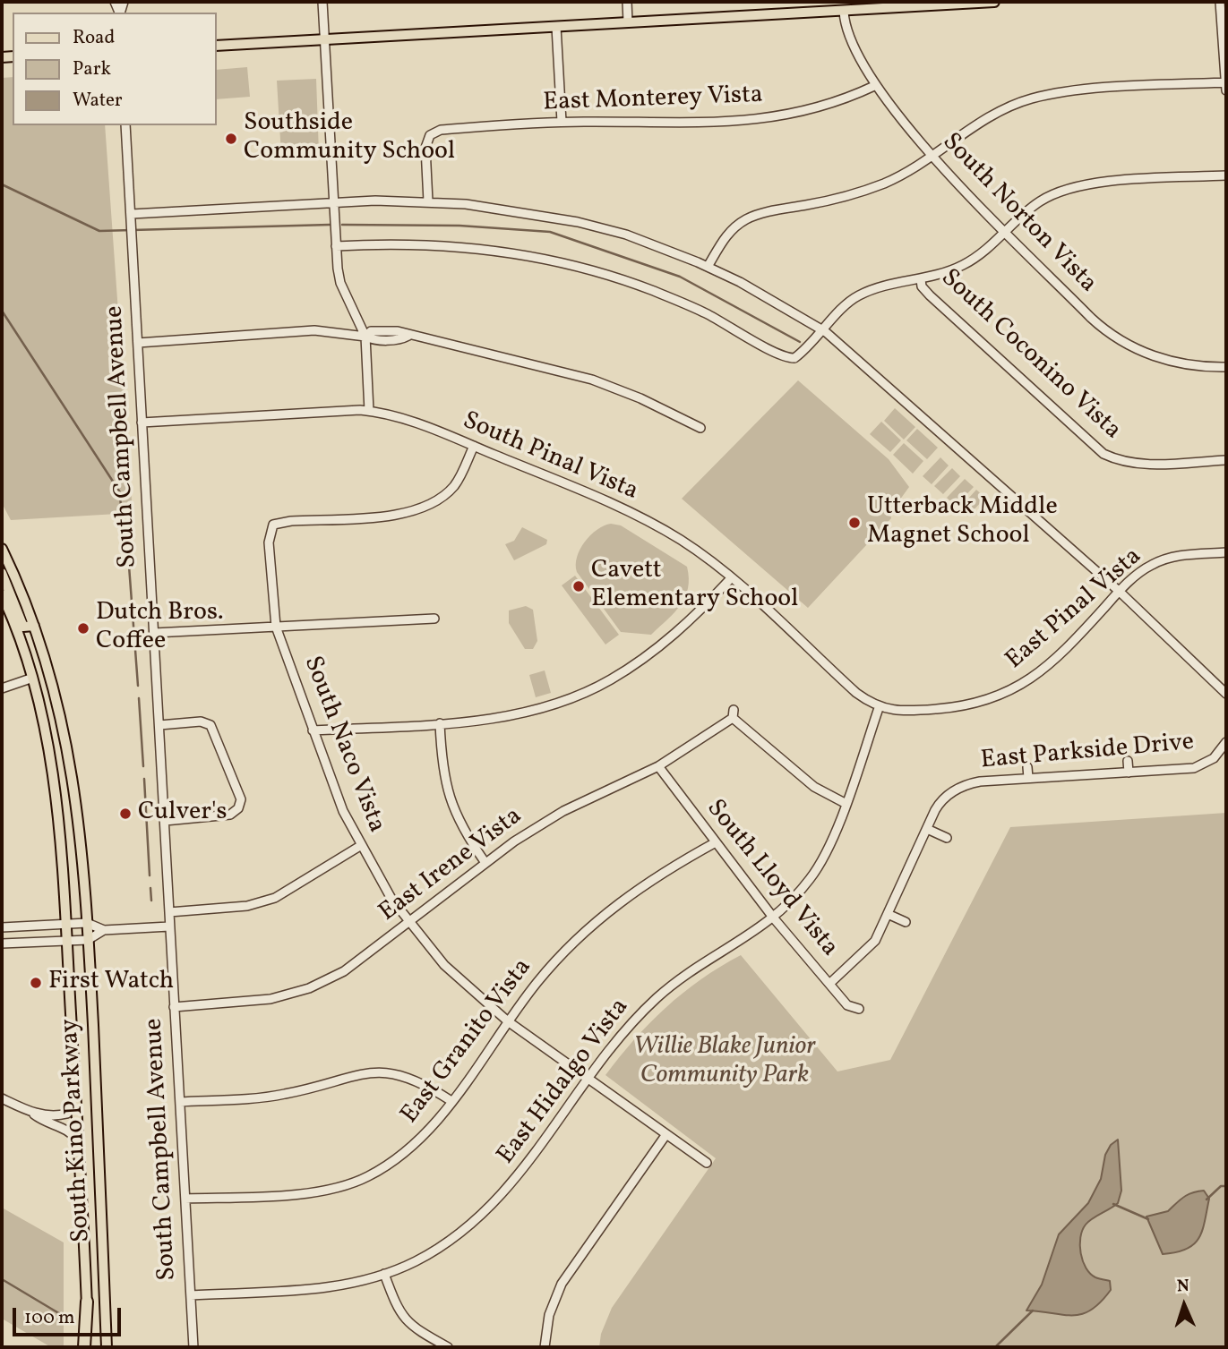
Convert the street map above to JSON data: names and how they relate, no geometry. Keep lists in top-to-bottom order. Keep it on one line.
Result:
{"streets":{"main road":["South Kino Parkway"],"street":["East Monterey Vista","South Norton Vista","South Coconino Vista","South Campbell Avenue","South Pinal Vista","East Pinal Vista","South Naco Vista","East Parkside Drive","East Irene Vista","South Lloyd Vista","East Granito Vista","East Hidalgo Vista"]},"crossings":[["East Monterey Vista","South Norton Vista"],["South Campbell Avenue","South Pinal Vista"],["South Campbell Avenue","East Irene Vista"],["South Campbell Avenue","East Granito Vista"],["South Campbell Avenue","East Hidalgo Vista"],["South Pinal Vista","East Pinal Vista"],["South Pinal Vista","South Naco Vista"],["South Pinal Vista","East Hidalgo Vista"],["East Pinal Vista","East Hidalgo Vista"],["South Naco Vista","East Irene Vista"],["South Naco Vista","East Granito Vista"],["South Naco Vista","East Hidalgo Vista"],["East Parkside Drive","South Lloyd Vista"],["East Irene Vista","South Lloyd Vista"],["East Irene Vista","East Hidalgo Vista"],["South Lloyd Vista","East Granito Vista"],["South Lloyd Vista","East Hidalgo Vista"]],"parks":["Willie Blake Junior Community Park"],"places":["Southside Community School","Utterback Middle Magnet School","Cavett Elementary School","Dutch Bros. Coffee","Culver's","First Watch"],"legend":["Road","Park","Water"],"scale_bar":"100 m","north":"top"}
